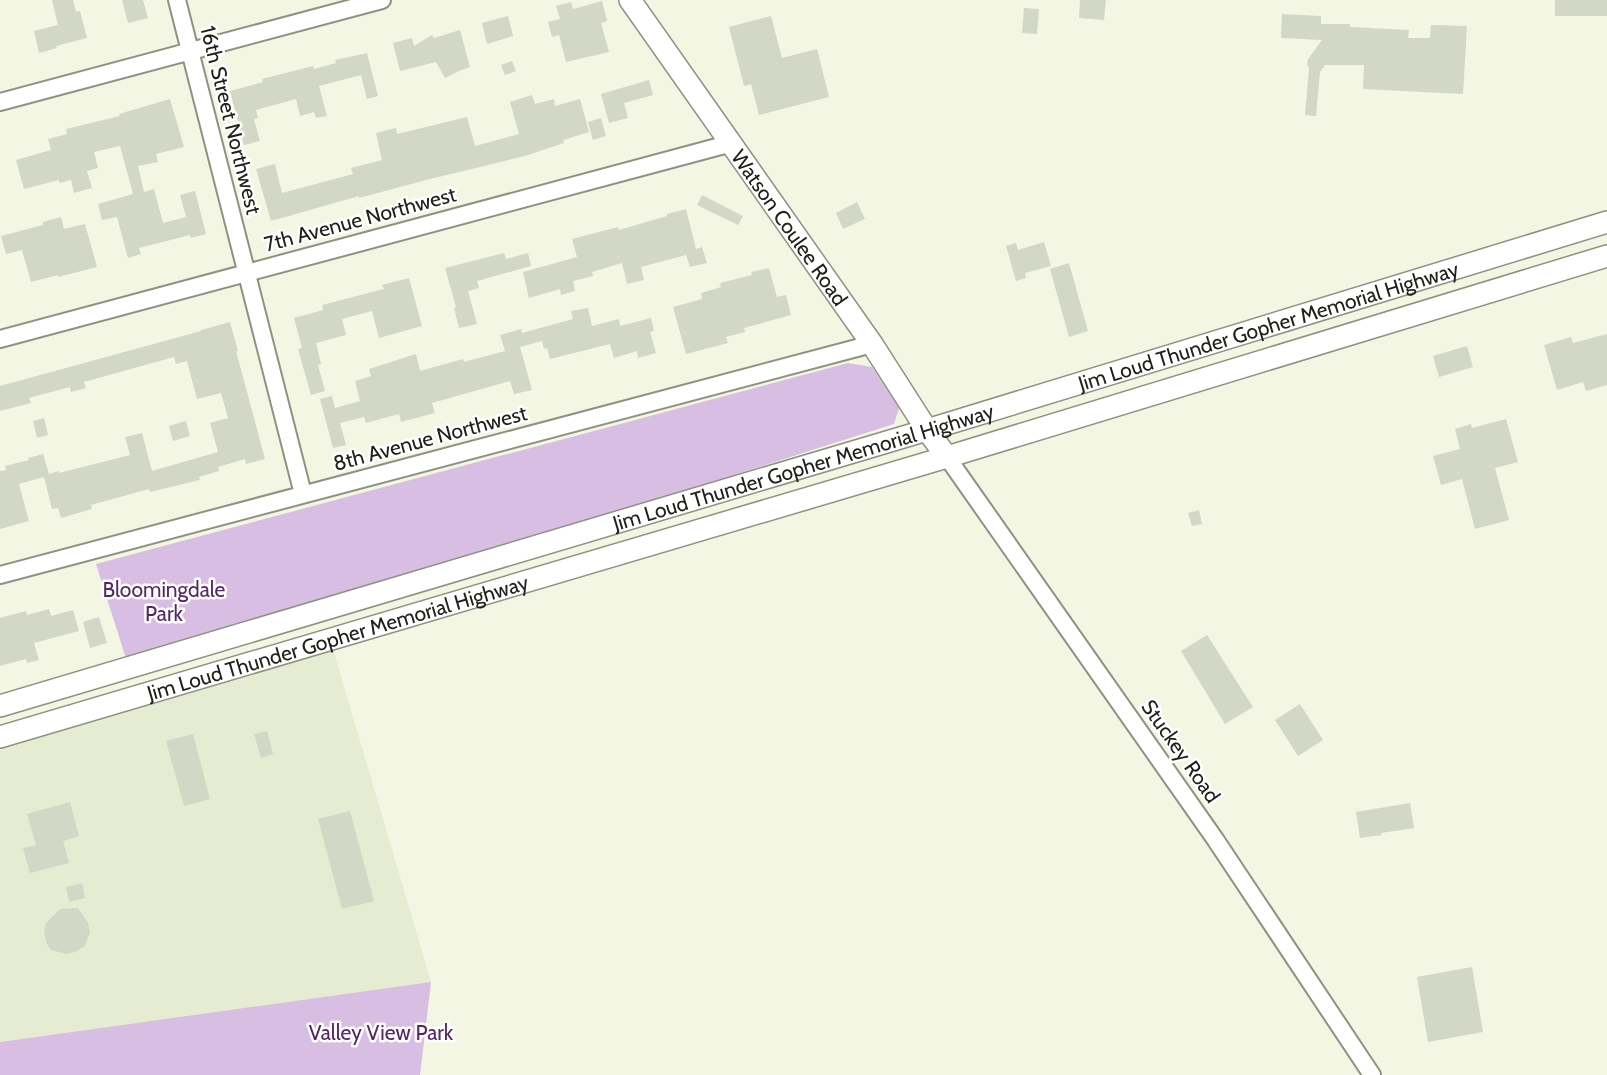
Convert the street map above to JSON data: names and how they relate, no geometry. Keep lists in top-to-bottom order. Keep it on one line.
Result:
{"streets":{"main road":["Watson Coulee Road","Jim Loud Thunder Gopher Memorial Highway"],"street":["16th Street Northwest","7th Avenue Northwest","8th Avenue Northwest","Stuckey Road"]},"crossings":[["16th Street Northwest","7th Avenue Northwest"],["16th Street Northwest","8th Avenue Northwest"],["7th Avenue Northwest","Watson Coulee Road"],["Watson Coulee Road","Jim Loud Thunder Gopher Memorial Highway"],["Watson Coulee Road","8th Avenue Northwest"],["Watson Coulee Road","Stuckey Road"],["Jim Loud Thunder Gopher Memorial Highway","Stuckey Road"]],"parks":["Bloomingdale Park","Valley View Park"]}
